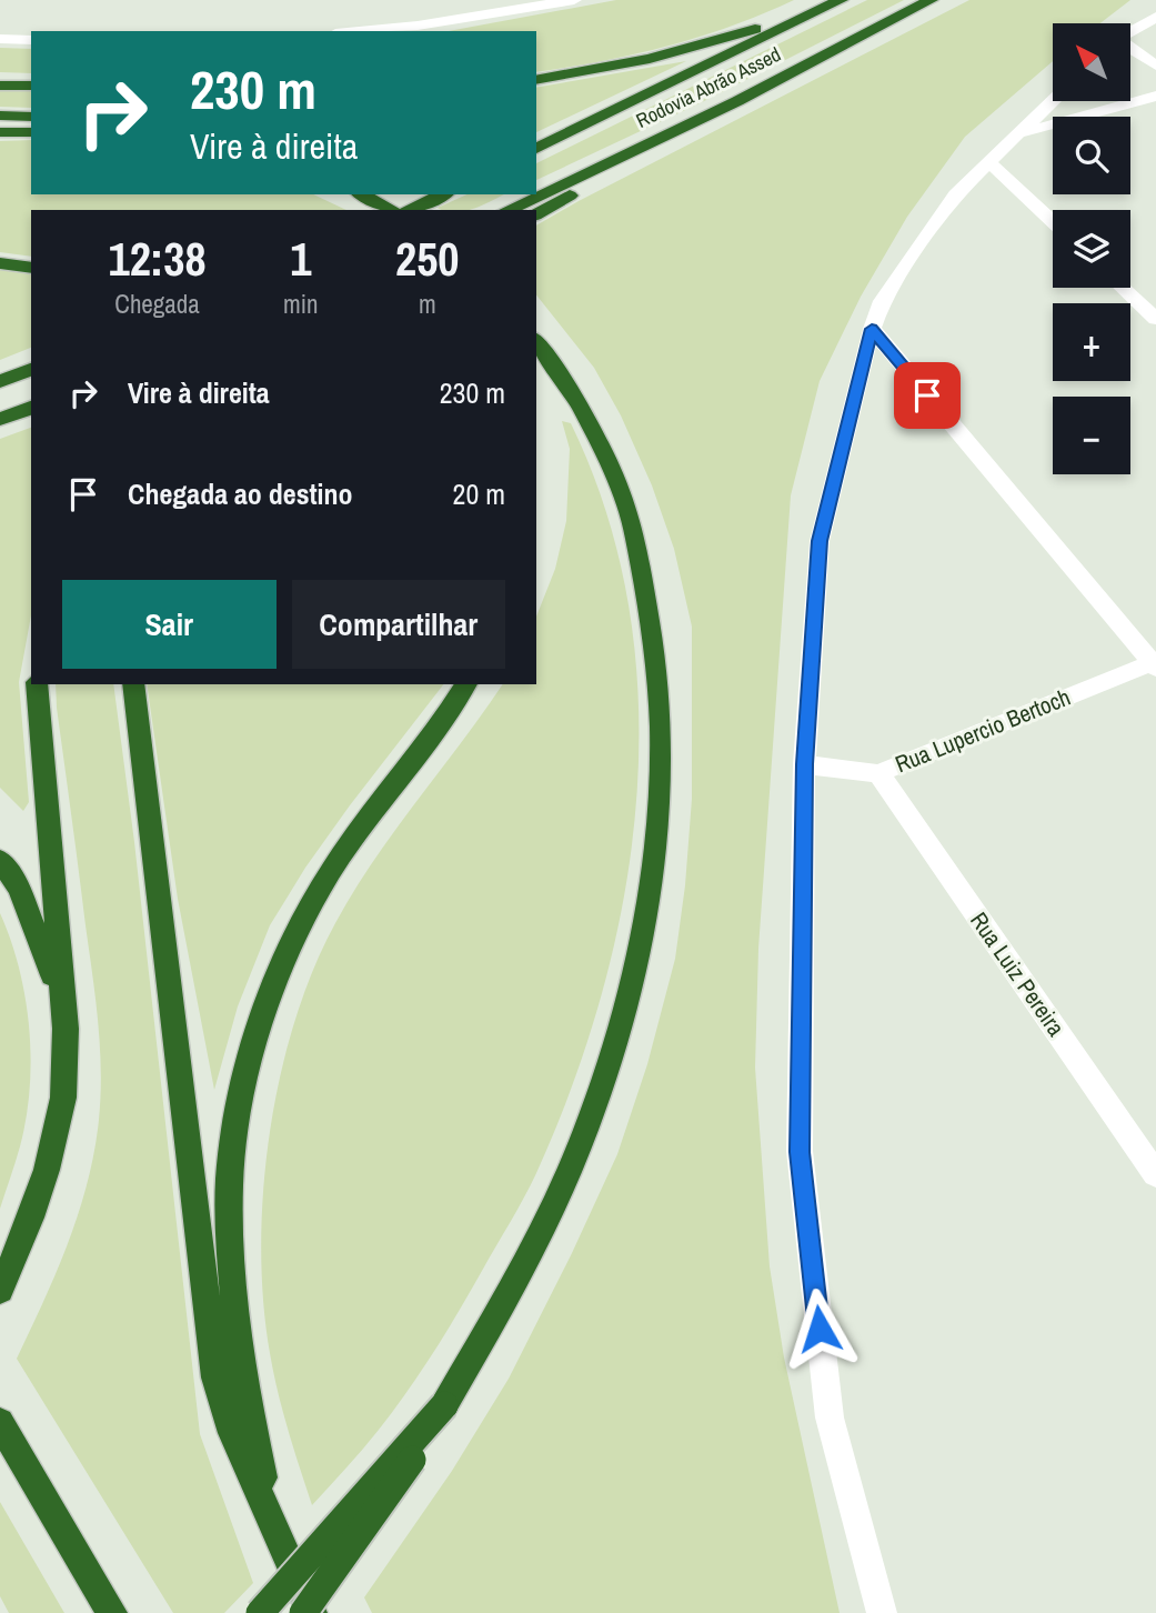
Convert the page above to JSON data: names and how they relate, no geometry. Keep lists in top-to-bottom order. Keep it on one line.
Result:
{"streets":{"highway":["Rodovia Abrão Assed"],"street":["Rua Lupercio Bertoch","Rua Luiz Pereira"]},"crossings":[["Rua Lupercio Bertoch","Rua Luiz Pereira"]],"north":"top left","page":{"map_buttons":["+","−"],"turn":["230 m","Vire à direita"],"eta":["12:38","Chegada","1","min","250","m"],"list":[{"name":"Vire à direita","value":"230 m"},{"name":"Chegada ao destino","value":"20 m"}],"buttons":["Sair","Compartilhar"]}}
